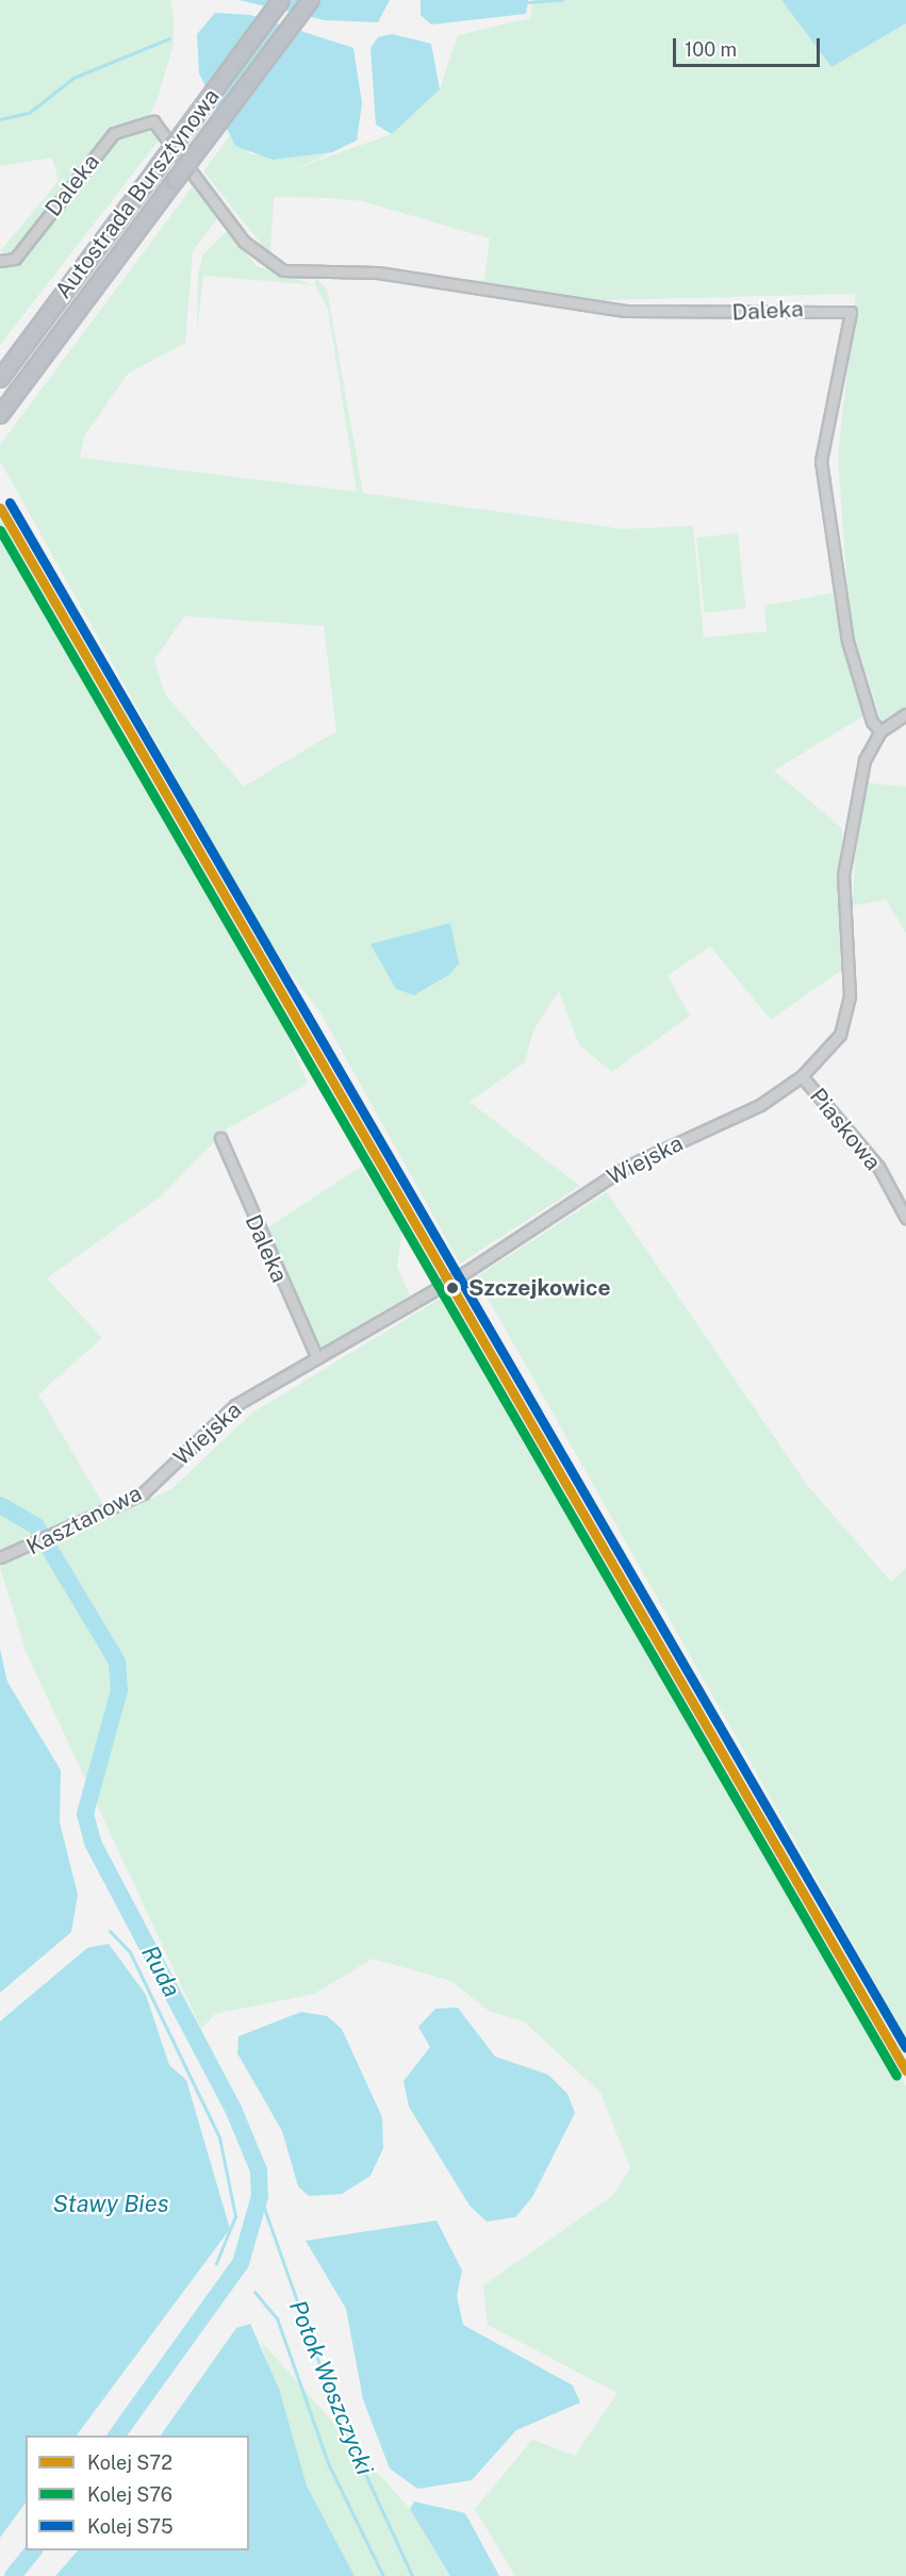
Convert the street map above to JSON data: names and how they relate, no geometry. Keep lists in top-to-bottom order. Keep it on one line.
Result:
{"streets":{"highway":["Autostrada Bursztynowa"],"street":["Daleka","Piaskowa","Wiejska","Kasztanowa"]},"crossings":[["Daleka","Wiejska"],["Piaskowa","Wiejska"],["Wiejska","Kasztanowa"]],"water":["Ruda","Stawy Bies","Potok Woszczycki"],"places":["Szczejkowice"],"lines":["rail line S75","rail line S72","rail line S76"],"legend":["Kolej S72","Kolej S76","Kolej S75"],"scale_bar":"100 m"}
